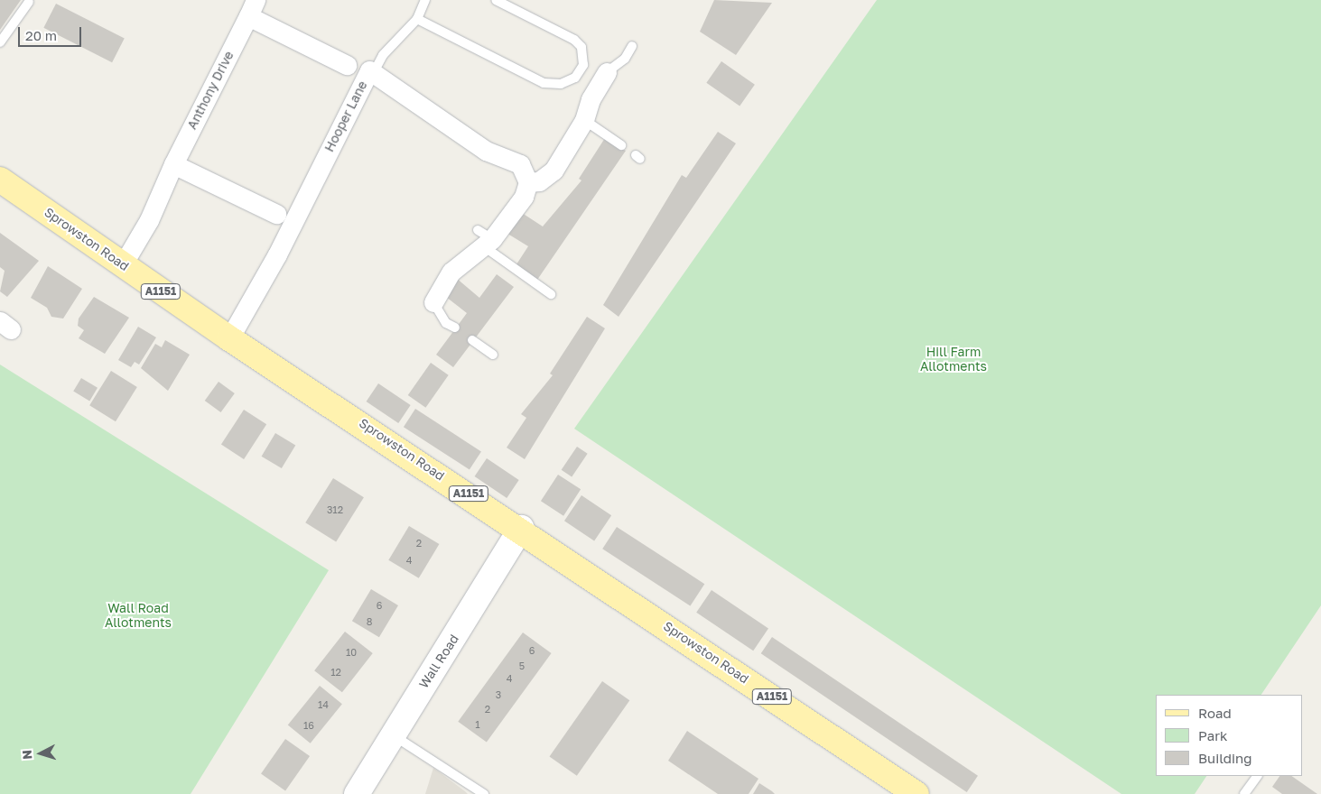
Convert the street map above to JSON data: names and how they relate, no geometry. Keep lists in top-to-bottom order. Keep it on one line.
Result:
{"streets":{"main road":["Sprowston Road","A1151"],"street":["Anthony Drive","Hooper Lane","Wall Road"]},"crossings":[["Anthony Drive","Sprowston Road"],["Hooper Lane","Sprowston Road"],["Sprowston Road","Wall Road"]],"parks":["Hill Farm Allotments","Wall Road Allotments"],"house_numbers":["312","2","4","6","8","6","10","5","12","4","3","14","2","1","16"],"legend":["Road","Park","Building"],"scale_bar":"20 m","north":"left"}
